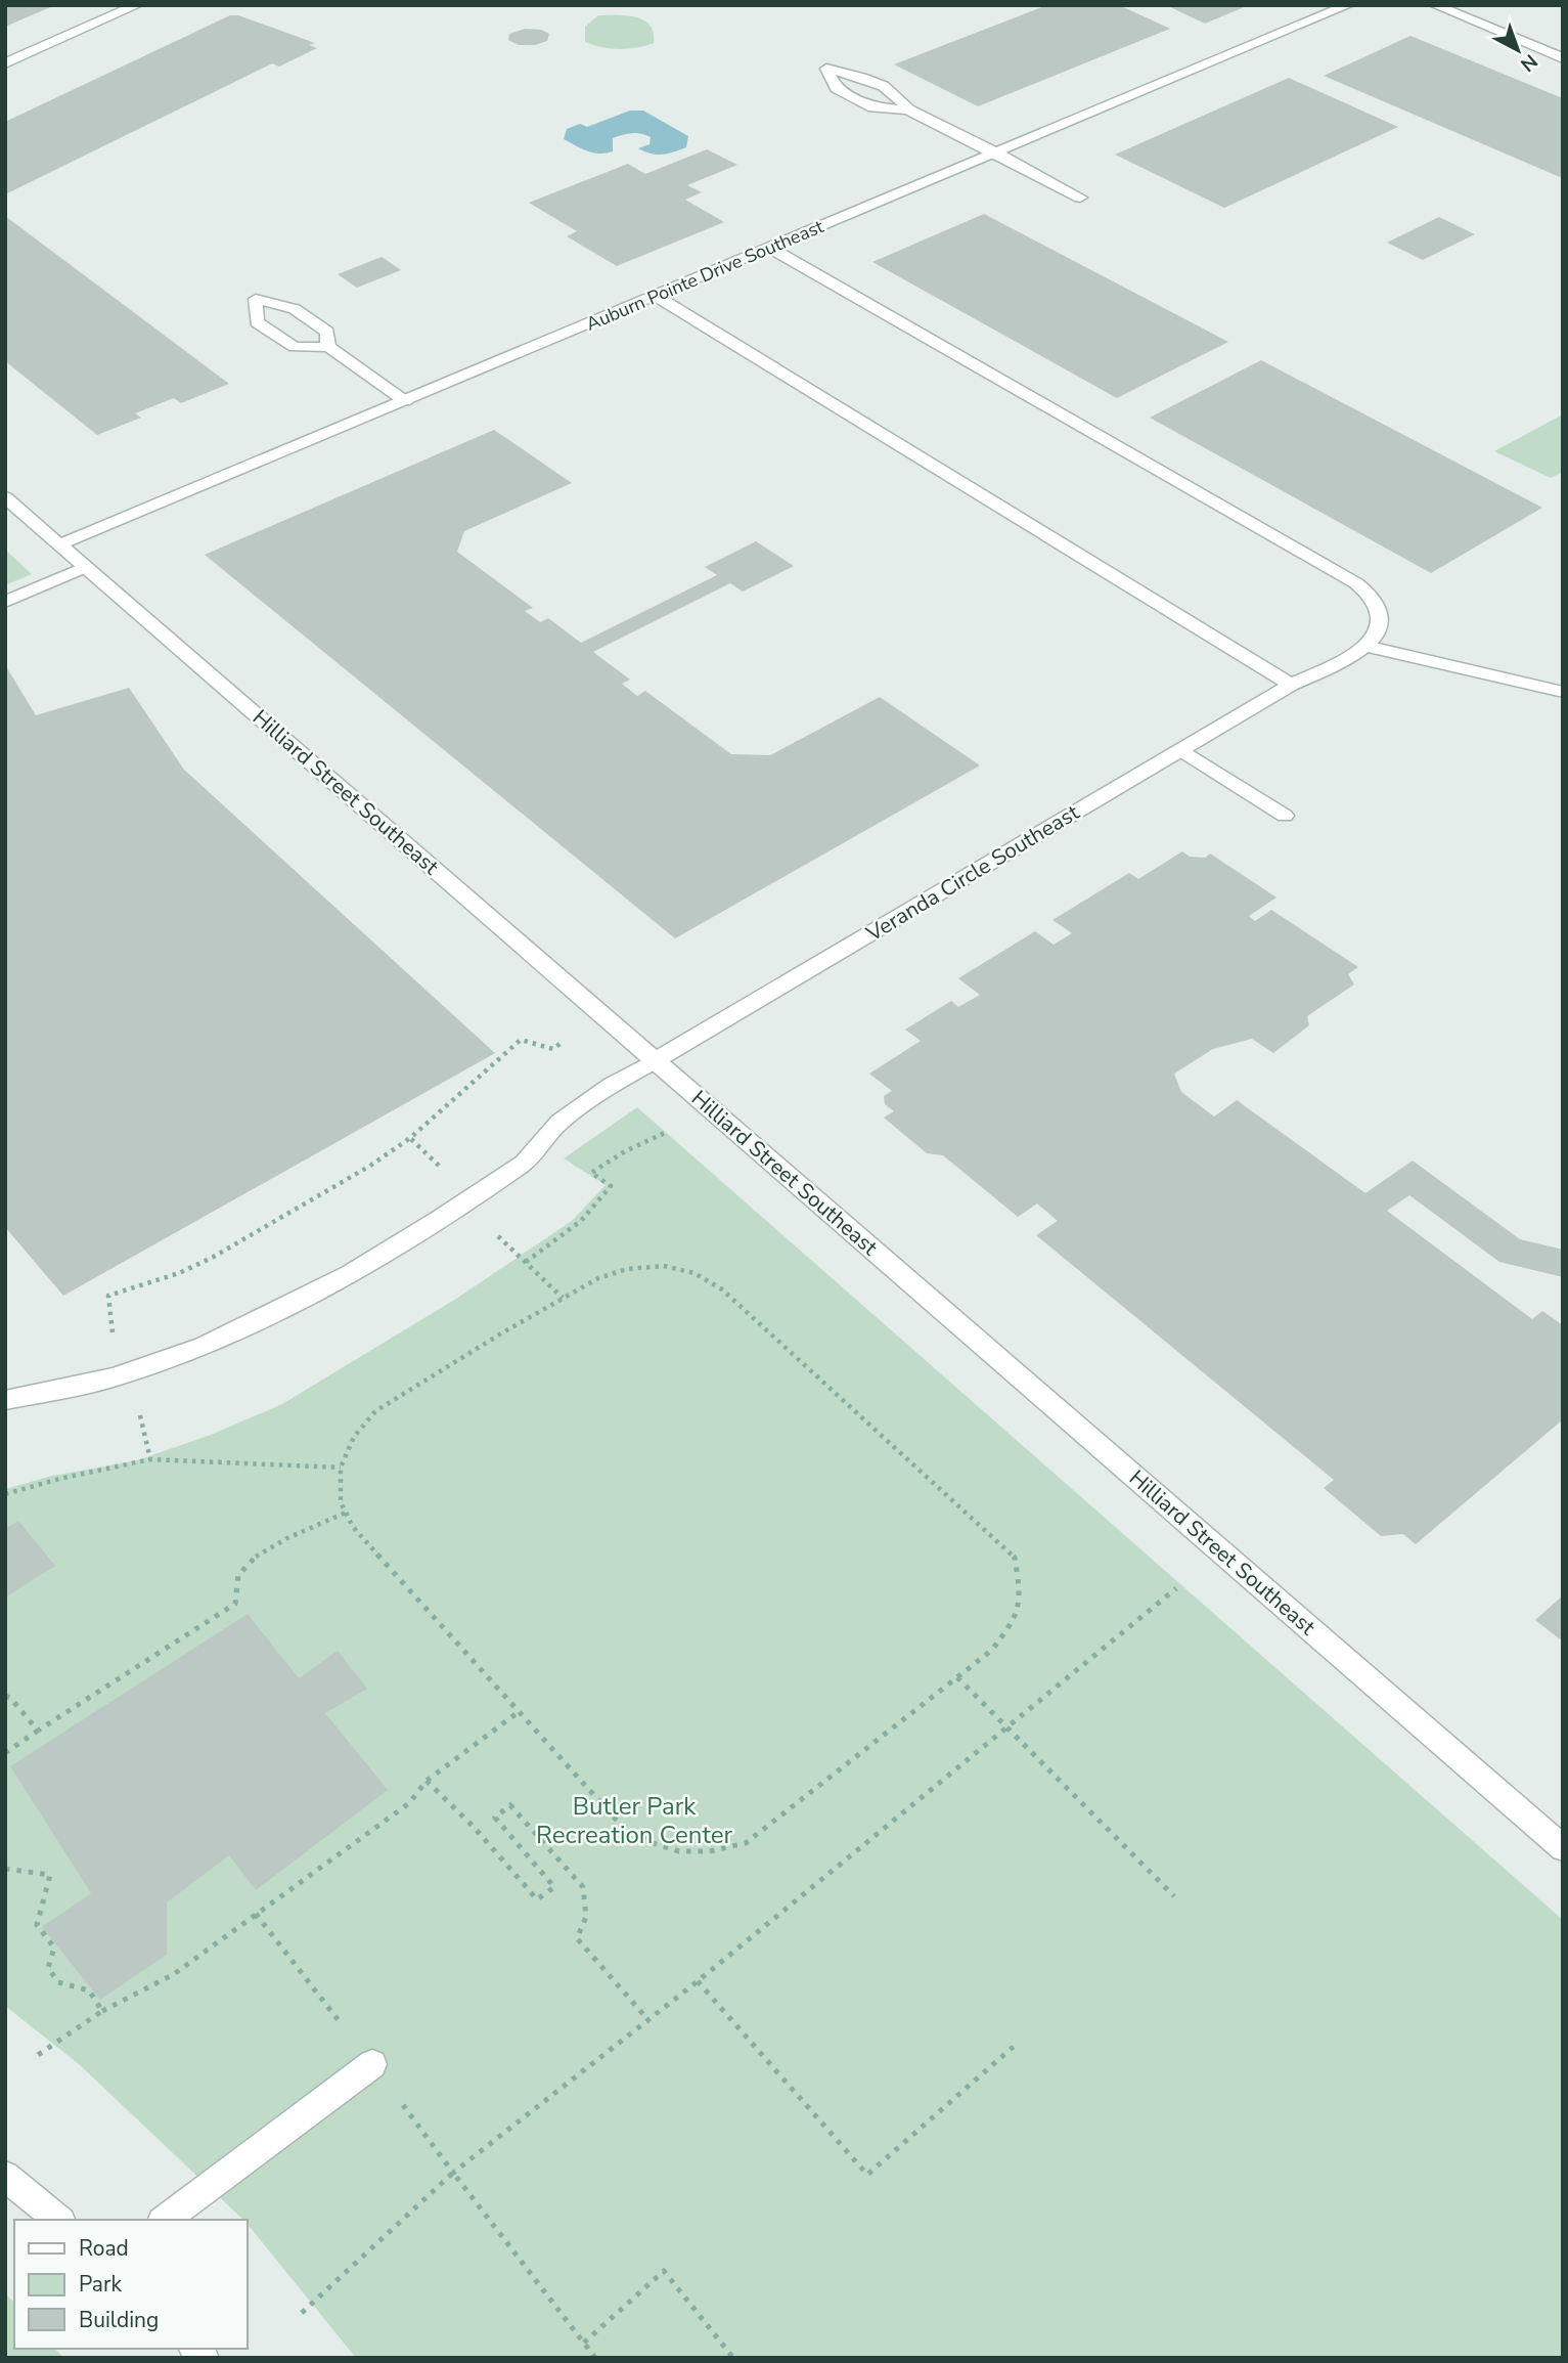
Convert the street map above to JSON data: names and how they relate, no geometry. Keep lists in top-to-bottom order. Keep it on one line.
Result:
{"streets":{"street":["Auburn Pointe Drive Southeast","Hilliard Street Southeast","Veranda Circle Southeast"]},"crossings":[["Auburn Pointe Drive Southeast","Hilliard Street Southeast"],["Hilliard Street Southeast","Veranda Circle Southeast"]],"parks":["Butler Park Recreation Center"],"legend":["Road","Park","Building"],"north":"bottom right"}
